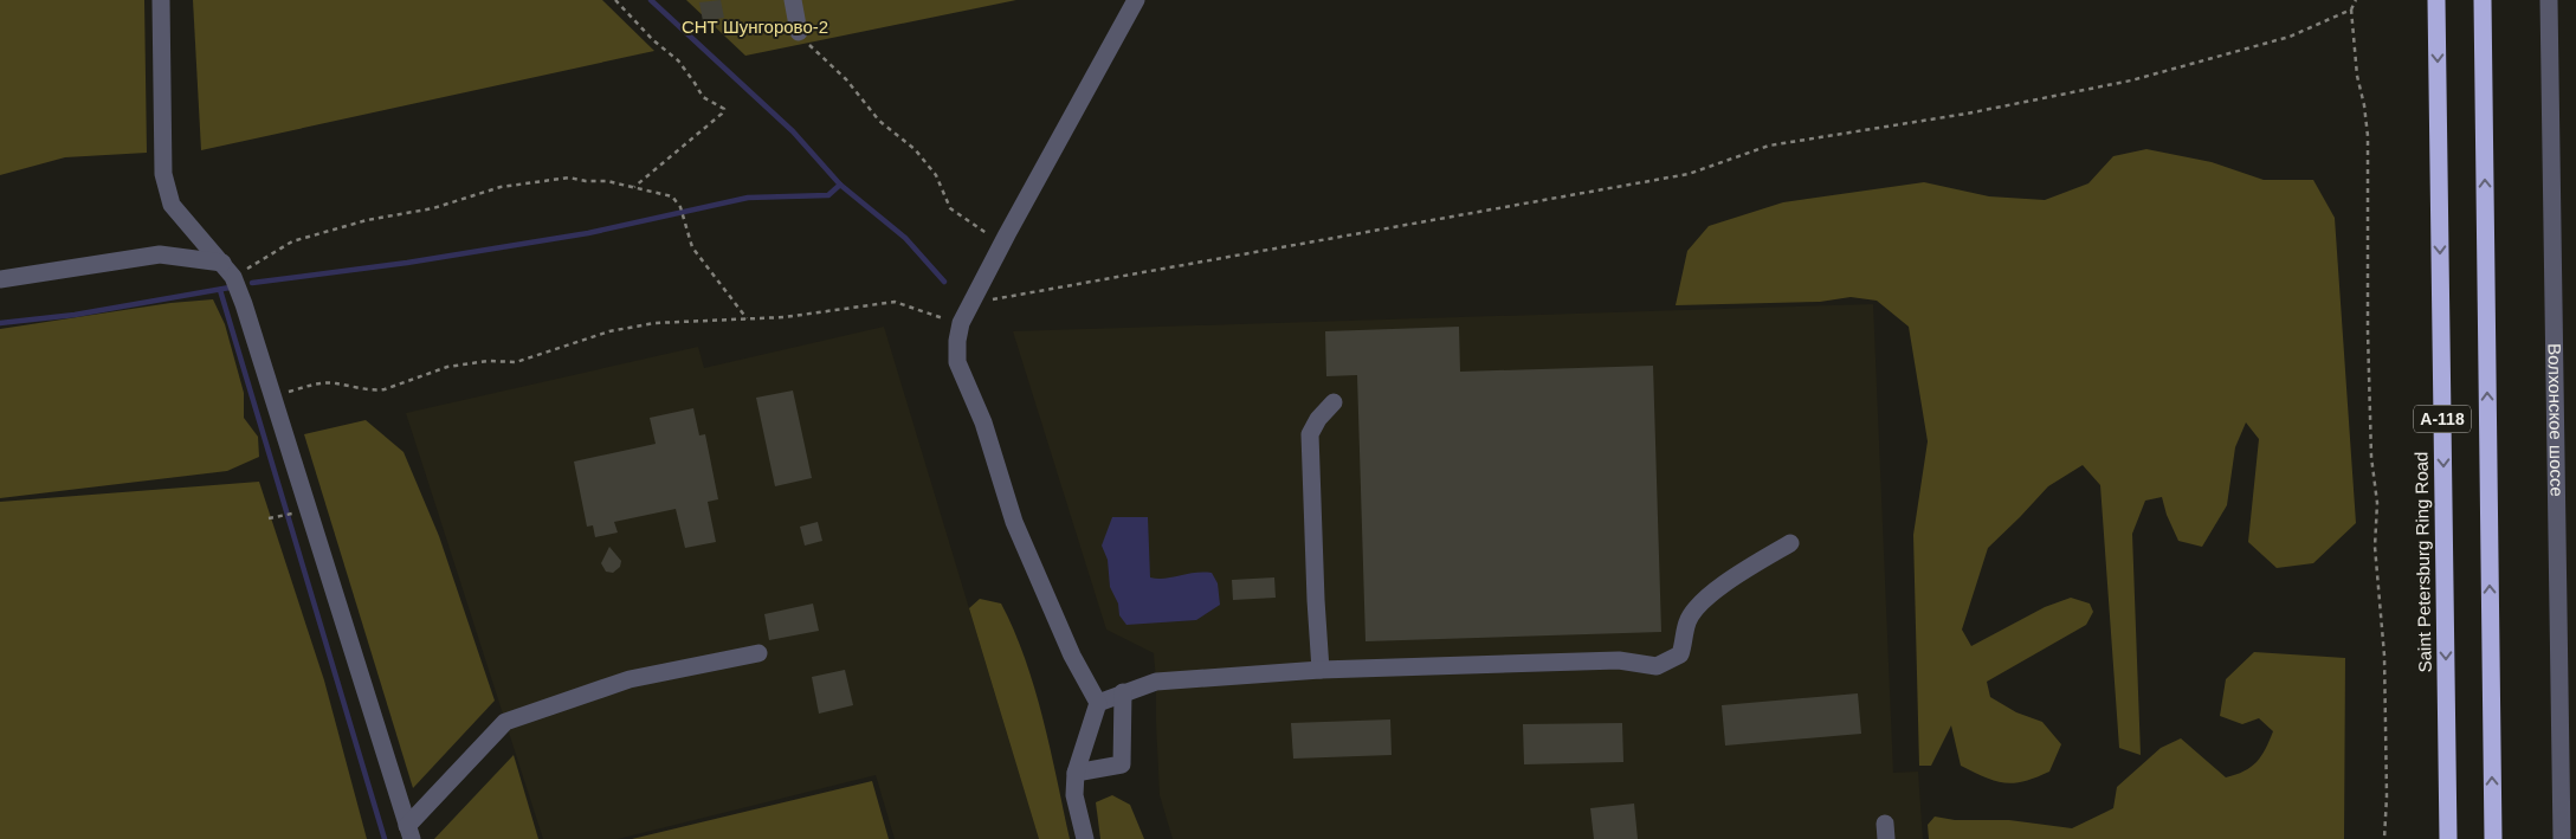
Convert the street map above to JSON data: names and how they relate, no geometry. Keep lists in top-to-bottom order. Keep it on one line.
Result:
{"streets":{"highway":["А-118","Saint Petersburg Ring Road"],"street":["Волхонское шоссе"]},"parks":["СНТ Шунгорово-2"]}
